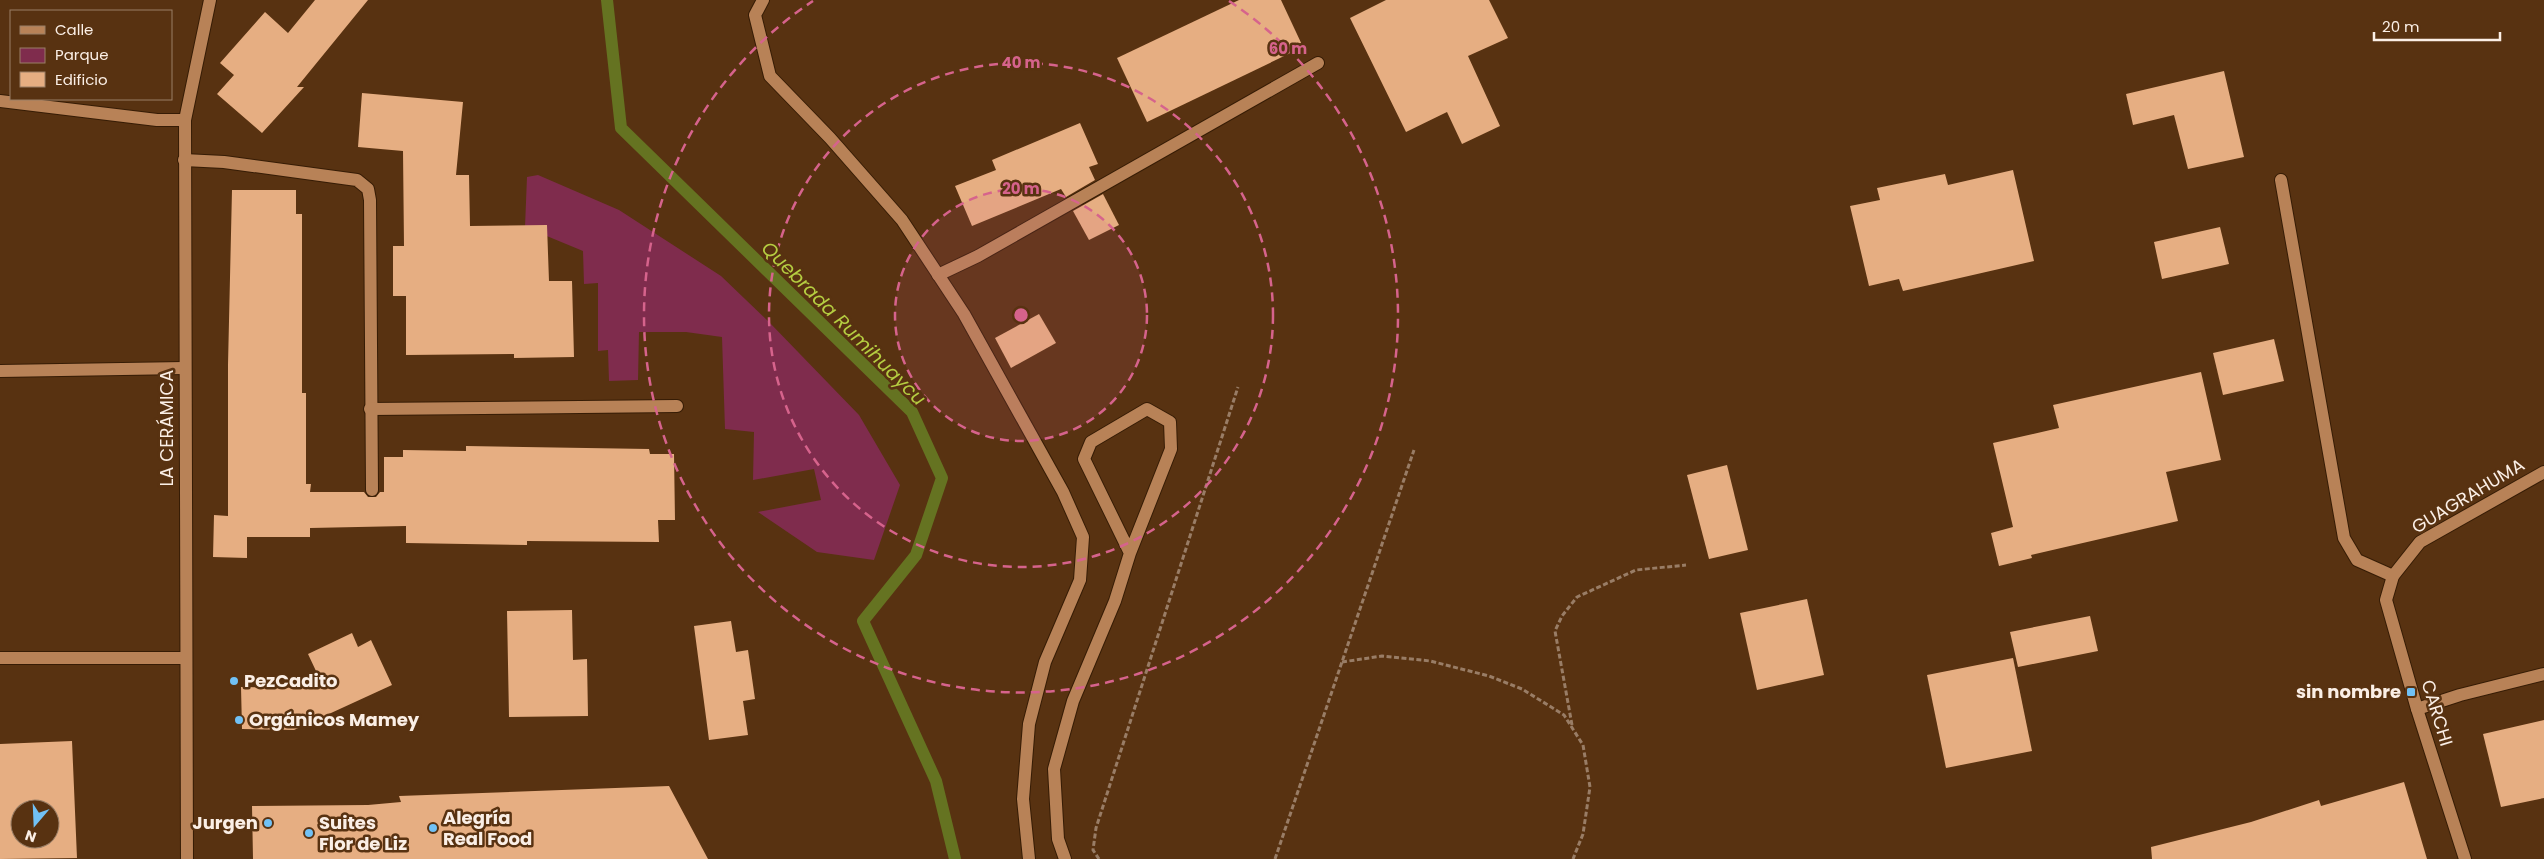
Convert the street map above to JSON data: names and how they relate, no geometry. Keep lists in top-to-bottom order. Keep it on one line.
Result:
{"streets":{"street":["LA CERÁMICA","GUAGRAHUMA","CARCHI"]},"crossings":[["GUAGRAHUMA","CARCHI"]],"water":["Quebrada Rumihuaycu"],"places":{"other":["PezCadito","Orgánicos Mamey","Jurgen","Alegría Real Food","Suites Flor de Liz"],"transit":["sin nombre"]},"legend":["Calle","Parque","Edificio"],"scale_bar":"20 m","north":"bottom","rings":["60 m","40 m","20 m"]}
